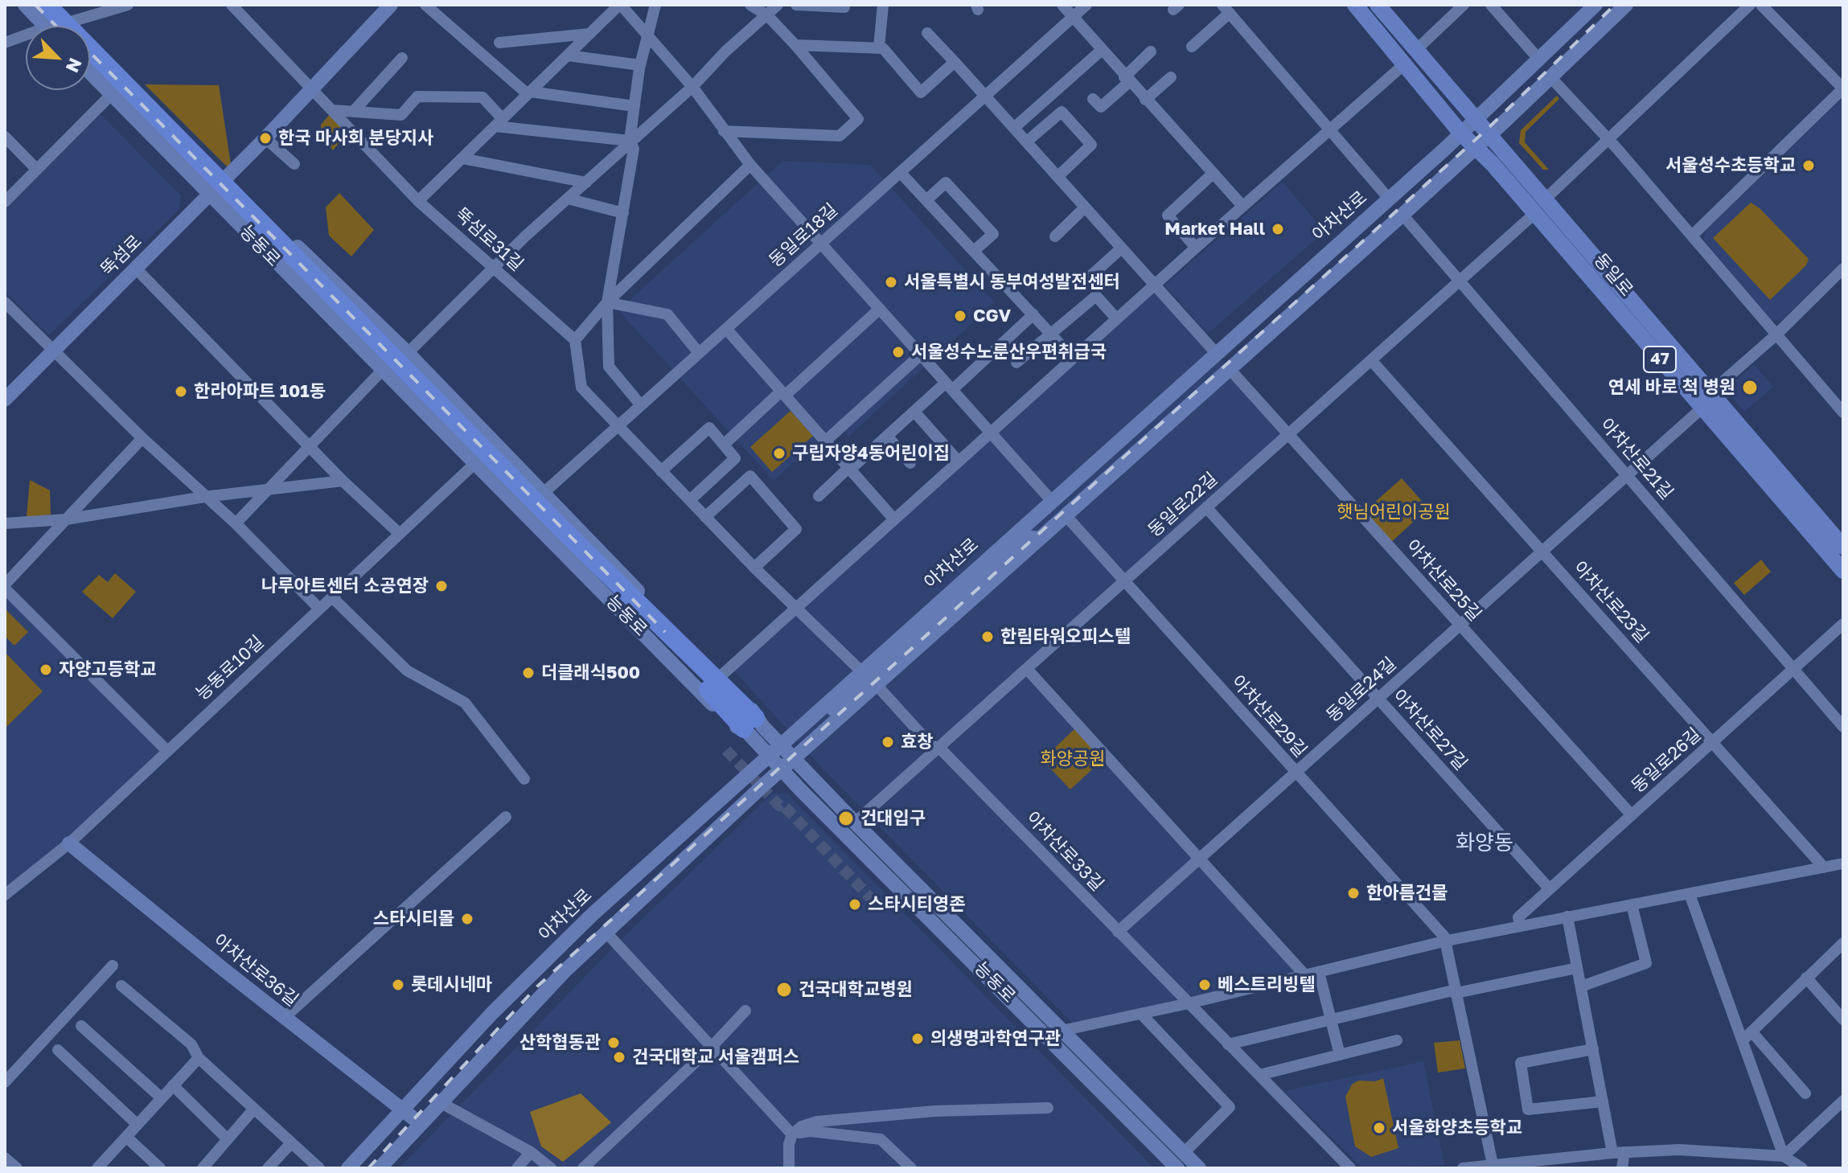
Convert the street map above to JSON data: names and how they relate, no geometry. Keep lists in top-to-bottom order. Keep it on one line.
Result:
{"streets":{"main road":["아차산로","능동로","뚝섬로","동일로","47","아차산로36길"],"street":["동일로18길","뚝섬로31길","아차산로21길","동일로22길","아차산로25길","아차산로23길","능동로10길","동일로24길","아차산로29길","아차산로27길","동일로26길","아차산로33길"]},"crossings":[["아차산로","능동로"],["아차산로","동일로"],["아차산로","아차산로21길"],["아차산로","아차산로25길"],["아차산로","아차산로29길"],["아차산로","아차산로33길"],["아차산로","아차산로36길"],["동일로18길","능동로"],["뚝섬로31길","뚝섬로"],["능동로","뚝섬로"],["능동로","동일로22길"],["능동로","능동로10길"],["동일로","동일로22길"],["동일로","동일로24길"],["아차산로21길","동일로22길"],["아차산로21길","동일로24길"],["아차산로21길","동일로26길"],["동일로22길","아차산로25길"],["동일로22길","아차산로23길"],["동일로22길","아차산로29길"],["동일로22길","아차산로27길"],["동일로22길","아차산로33길"],["아차산로25길","동일로24길"],["아차산로25길","동일로26길"],["아차산로23길","동일로24길"],["아차산로23길","동일로26길"],["능동로10길","아차산로36길"],["동일로24길","아차산로29길"],["동일로24길","아차산로27길"],["동일로24길","아차산로33길"],["아차산로27길","동일로26길"]],"districts":["화양동"],"parks":["햇님어린이공원","화양공원"],"places":["한국 마사회 분당지사","서울성수초등학교","Market Hall","서울특별시 동부여성발전센터","CGV","서울성수노룬산우편취급국","연세 바로 척 병원","한라아파트 101동","구립자양4동어린이집","나루아트센터 소공연장","한림타워오피스텔","자양고등학교","더클래식500","효창","건대입구","한아름건물","스타시티영존","스타시티몰","롯데시네마","베스트리빙텔","건국대학교병원","의생명과학연구관","산학협동관","건국대학교 서울캠퍼스","서울화양초등학교"],"north":"bottom right"}
